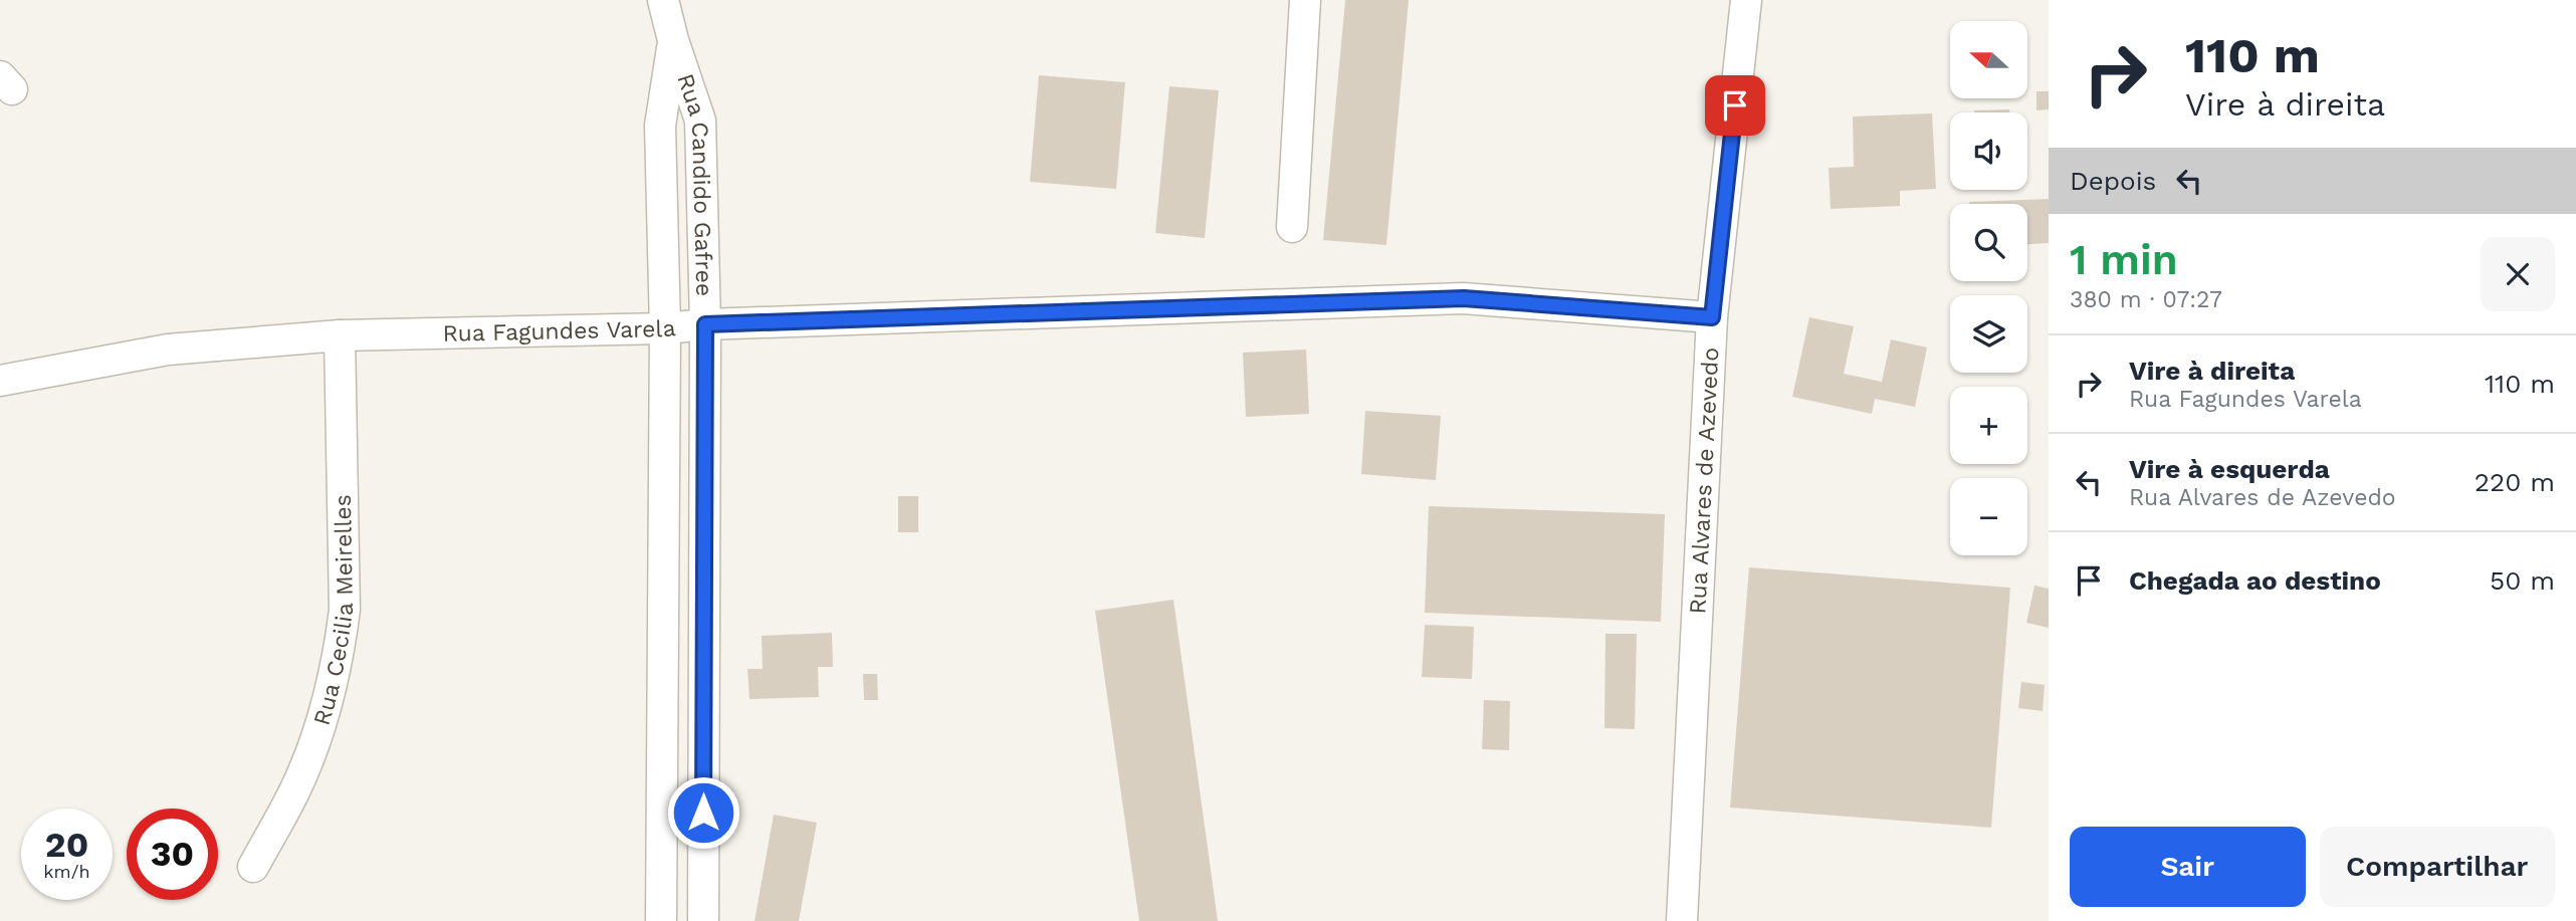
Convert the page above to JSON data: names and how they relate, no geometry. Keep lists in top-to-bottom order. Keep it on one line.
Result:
{"streets":{"street":["Rua Candido Gafree","Rua Fagundes Varela","Rua Alvares de Azevedo","Rua Cecilia Meirelles"]},"crossings":[["Rua Candido Gafree","Rua Fagundes Varela"],["Rua Fagundes Varela","Rua Alvares de Azevedo"],["Rua Fagundes Varela","Rua Cecilia Meirelles"]],"north":"left","page":{"turn":["110 m","Vire à direita"],"map_buttons":["+","−"],"then":"Depois","heading":["1 min","380 m · 07:27"],"list":[{"name":"Vire à direita","note":"Rua Fagundes Varela","value":"110 m"},{"name":"Vire à esquerda","note":"Rua Alvares de Azevedo","value":"220 m"},{"name":"Chegada ao destino","value":"50 m"}],"speed":"20 km/h","limit":"30","buttons":["Sair","Compartilhar"]}}
